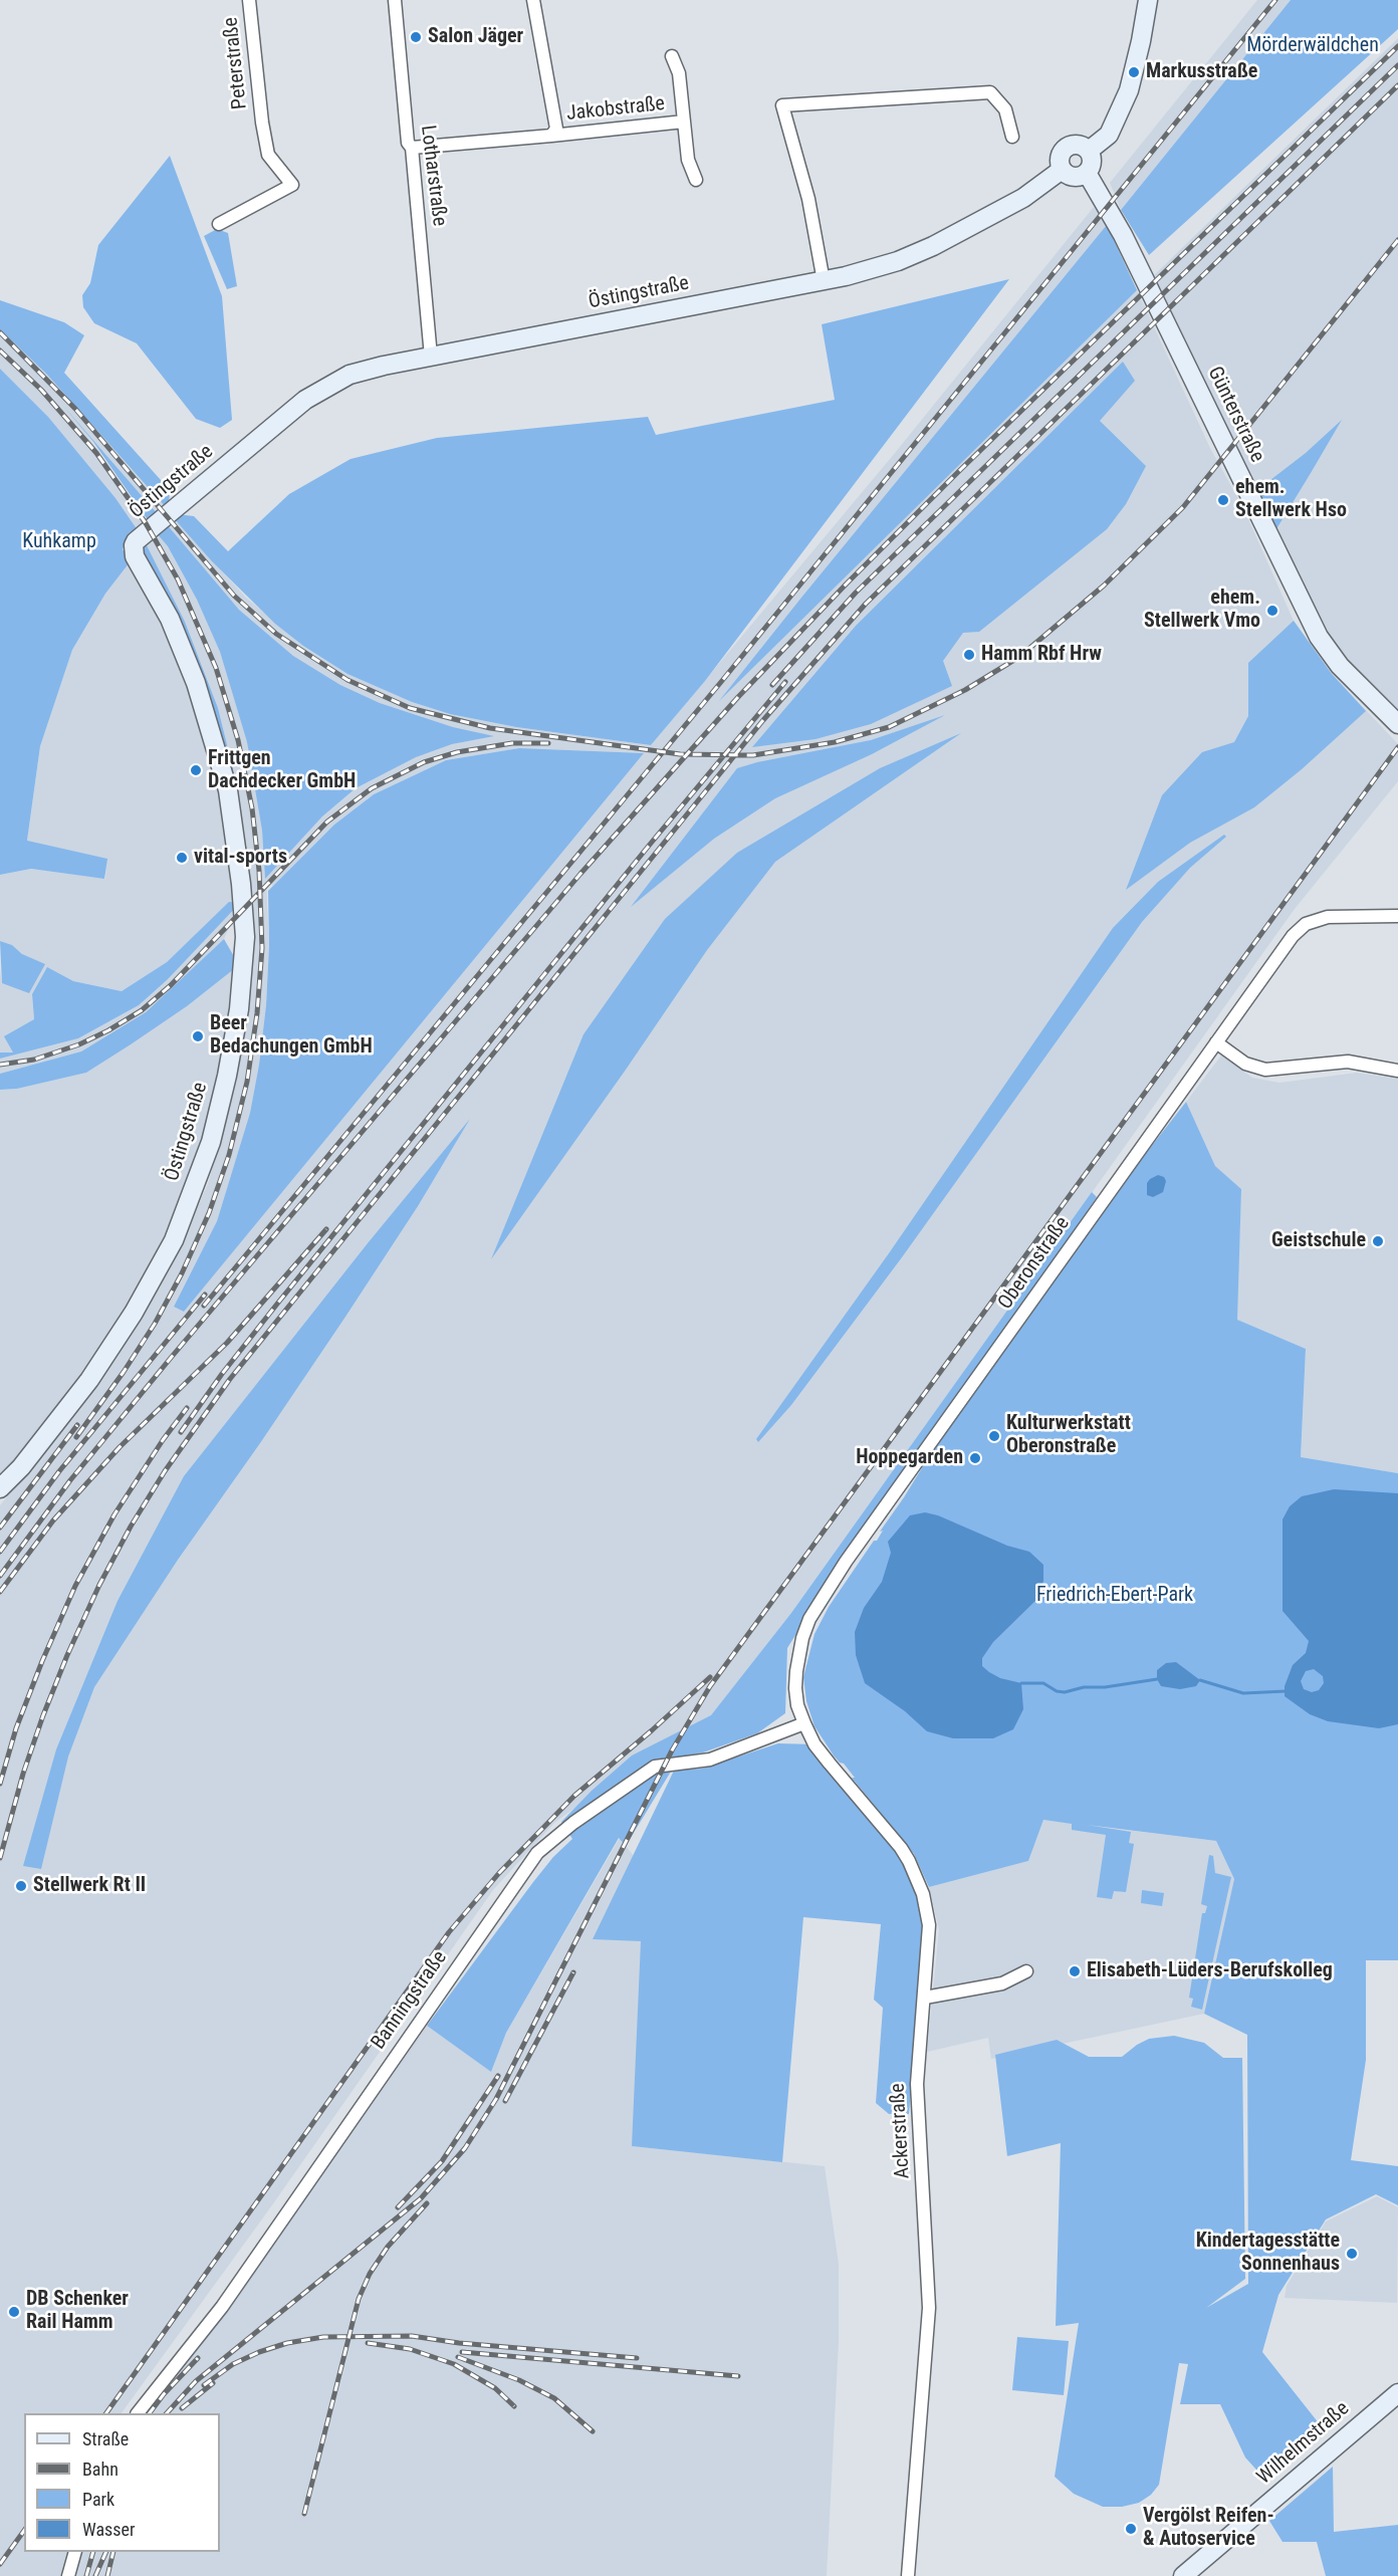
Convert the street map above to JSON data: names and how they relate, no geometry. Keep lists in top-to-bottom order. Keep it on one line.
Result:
{"streets":{"street":["Peterstraße","Jakobstraße","Lotharstraße","Östingstraße","Günterstraße","Oberonstraße","Banningstraße","Ackerstraße","Wilhelmstraße"]},"crossings":[["Jakobstraße","Lotharstraße"],["Lotharstraße","Östingstraße"],["Östingstraße","Günterstraße"],["Oberonstraße","Banningstraße"],["Oberonstraße","Ackerstraße"],["Banningstraße","Ackerstraße"]],"parks":["Mörderwäldchen","Kuhkamp","Friedrich-Ebert-Park"],"places":["Salon Jäger","Markusstraße","ehem. Stellwerk Hso","ehem. Stellwerk Vmo","Hamm Rbf Hrw","Frittgen Dachdecker GmbH","vital-sports","Beer Bedachungen GmbH","Geistschule","Kulturwerkstatt Oberonstraße","Hoppegarden","Stellwerk Rt II","Elisabeth-Lüders-Berufskolleg","Kindertagesstätte Sonnenhaus","DB Schenker Rail Hamm","Vergölst Reifen- & Autoservice"],"legend":["Straße","Bahn","Park","Wasser"]}
